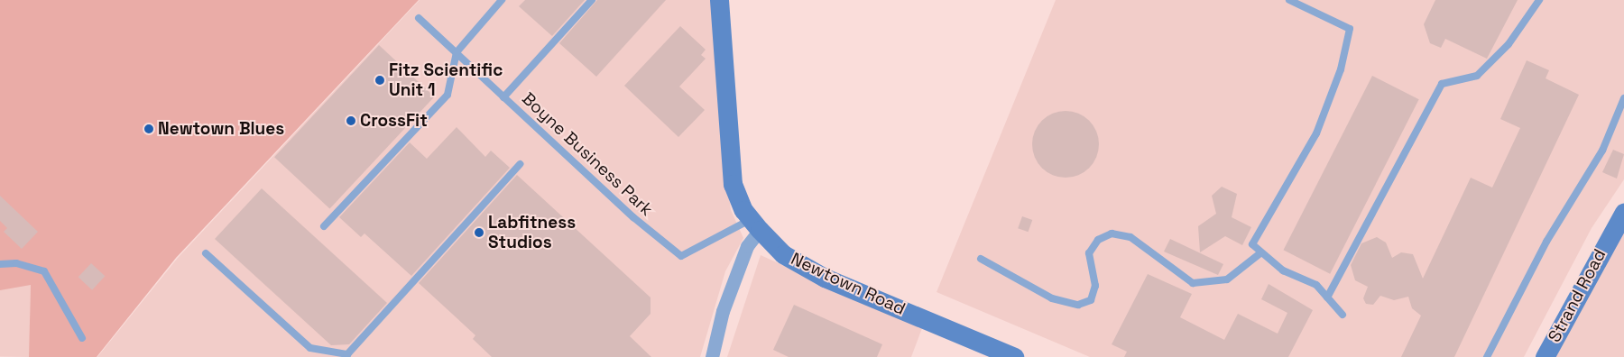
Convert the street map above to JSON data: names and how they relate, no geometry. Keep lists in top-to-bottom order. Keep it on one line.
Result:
{"streets":{"street":["Newtown Road","Strand Road"],"lane":["Boyne Business Park"]},"crossings":[["Boyne Business Park","Newtown Road"]],"places":["Fitz Scientific Unit 1","CrossFit","Newtown Blues","Labfitness Studios"]}
